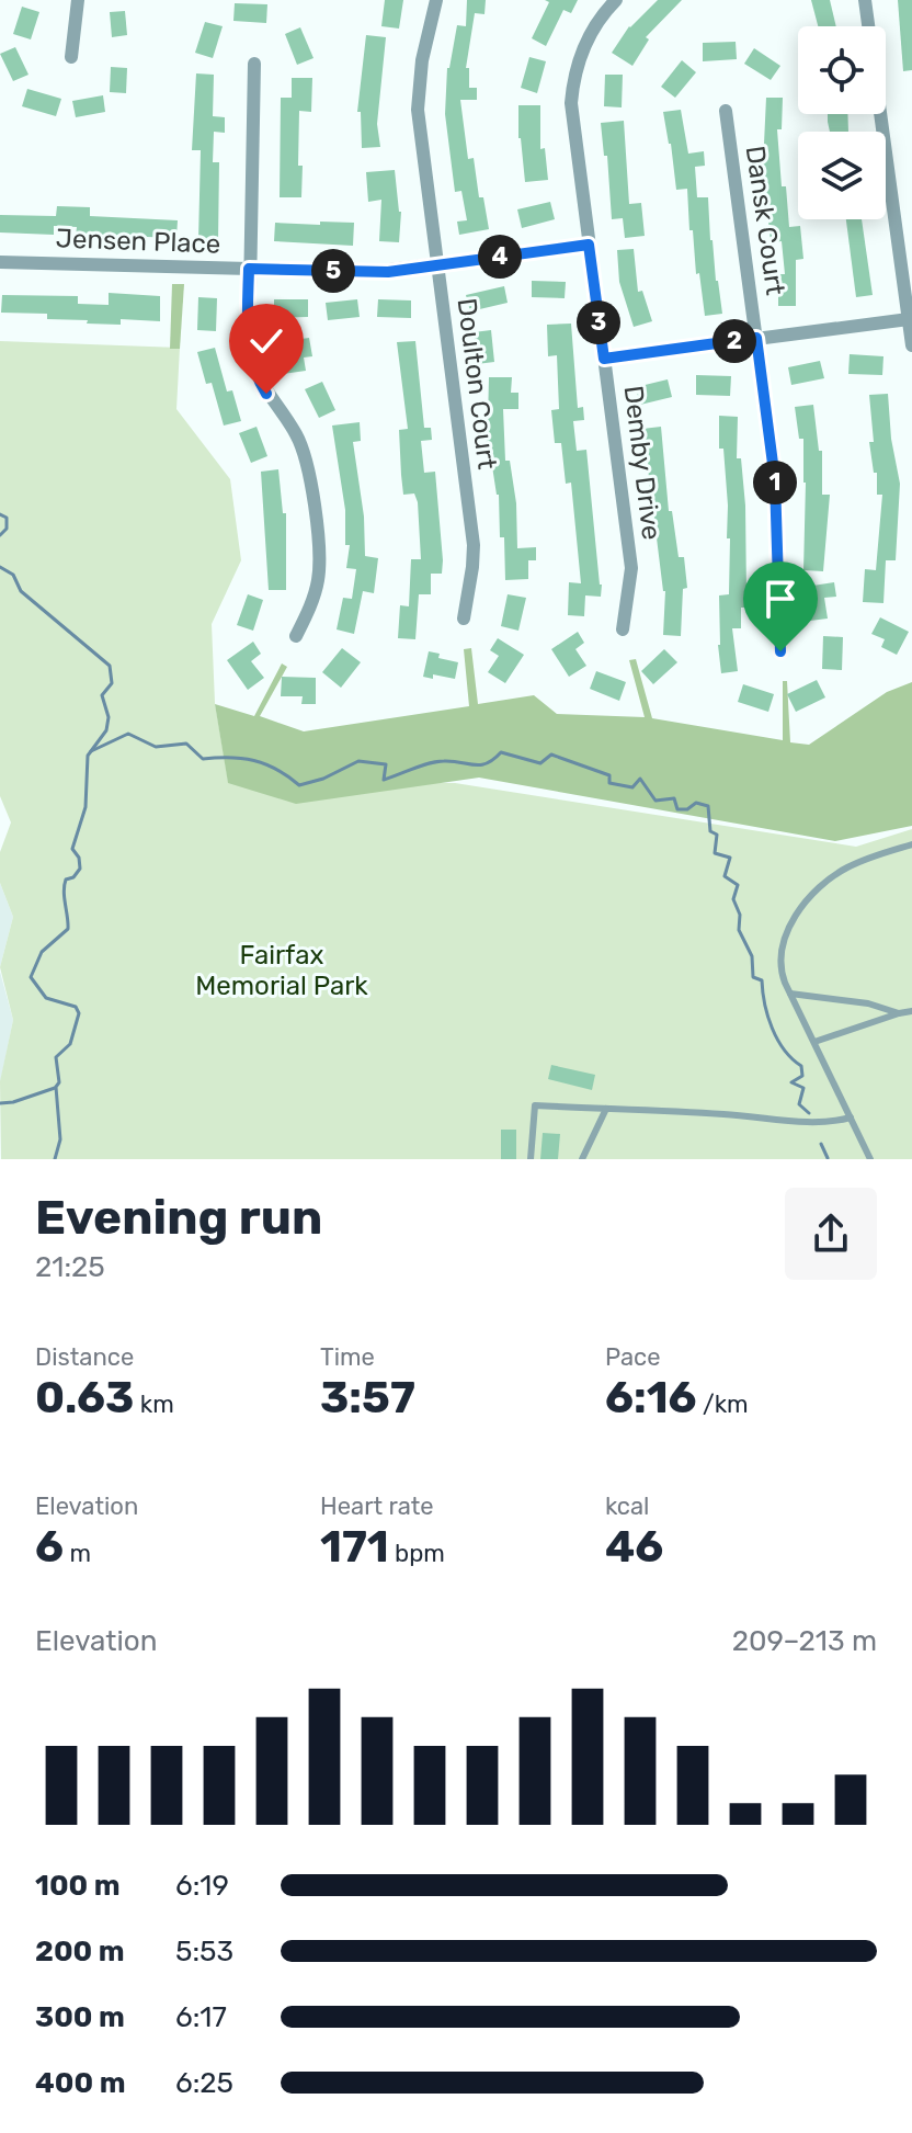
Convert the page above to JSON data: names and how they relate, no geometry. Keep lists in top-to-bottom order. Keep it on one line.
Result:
{"streets":{"street":["Dansk Court","Jensen Place","Doulton Court","Demby Drive"]},"crossings":[["Jensen Place","Doulton Court"],["Jensen Place","Demby Drive"]],"parks":["Fairfax Memorial Park"],"page":{"pins":["4","5","3","2","1"],"heading":["Evening run","21:25"],"stats":[["Distance","0.63 km"],["Time","3:57"],["Pace","6:16 /km"],["Elevation","6 m"],["Heart rate","171 bpm"],["kcal","46"]],"chart":["Elevation","209–213 m"],"list":[{"name":"100 m","note":"6:19"},{"name":"200 m","note":"5:53"},{"name":"300 m","note":"6:17"},{"name":"400 m","note":"6:25"}]}}
